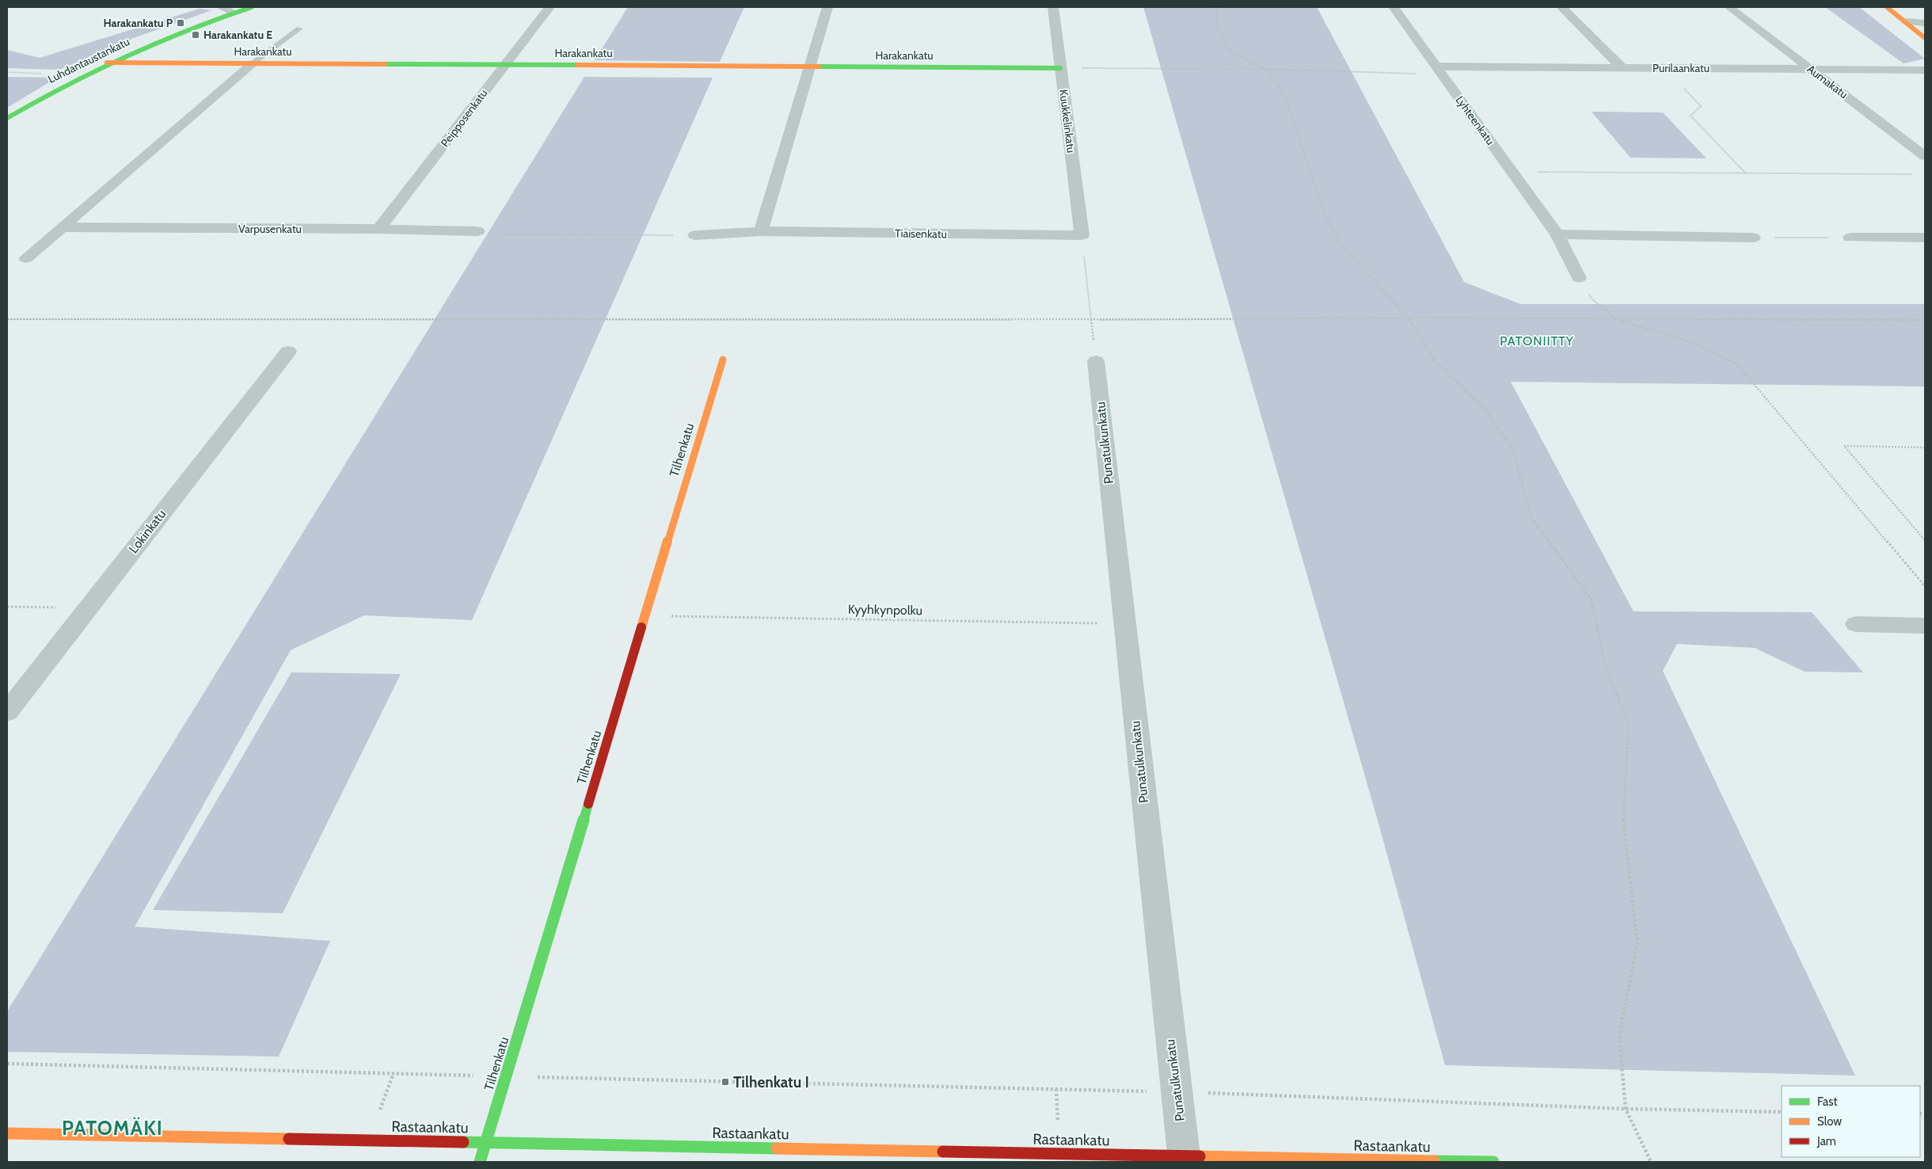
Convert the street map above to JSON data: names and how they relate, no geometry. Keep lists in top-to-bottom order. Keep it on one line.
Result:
{"streets":{"street":["Harakankatu","Luhdantaustankatu","Purilaankatu","Aumakatu","Peipposenkatu","Lyhteenkatu","Kuukkelinkatu","Varpusenkatu","Tiaisenkatu","Punatulkunkatu","Tilhenkatu","Lokinkatu","Rastaankatu"],"path":["Kyyhkynpolku"]},"crossings":[["Harakankatu","Luhdantaustankatu"],["Harakankatu","Peipposenkatu"],["Harakankatu","Kuukkelinkatu"],["Purilaankatu","Aumakatu"],["Purilaankatu","Lyhteenkatu"],["Peipposenkatu","Varpusenkatu"],["Kuukkelinkatu","Tiaisenkatu"],["Punatulkunkatu","Kyyhkynpolku"],["Punatulkunkatu","Rastaankatu"],["Tilhenkatu","Kyyhkynpolku"],["Tilhenkatu","Rastaankatu"]],"districts":["PATONIITTY","PATOMÄKI"],"places":{"transit":["Harakankatu P","Harakankatu E","Tilhenkatu I"]},"legend":["Fast","Slow","Jam"]}
